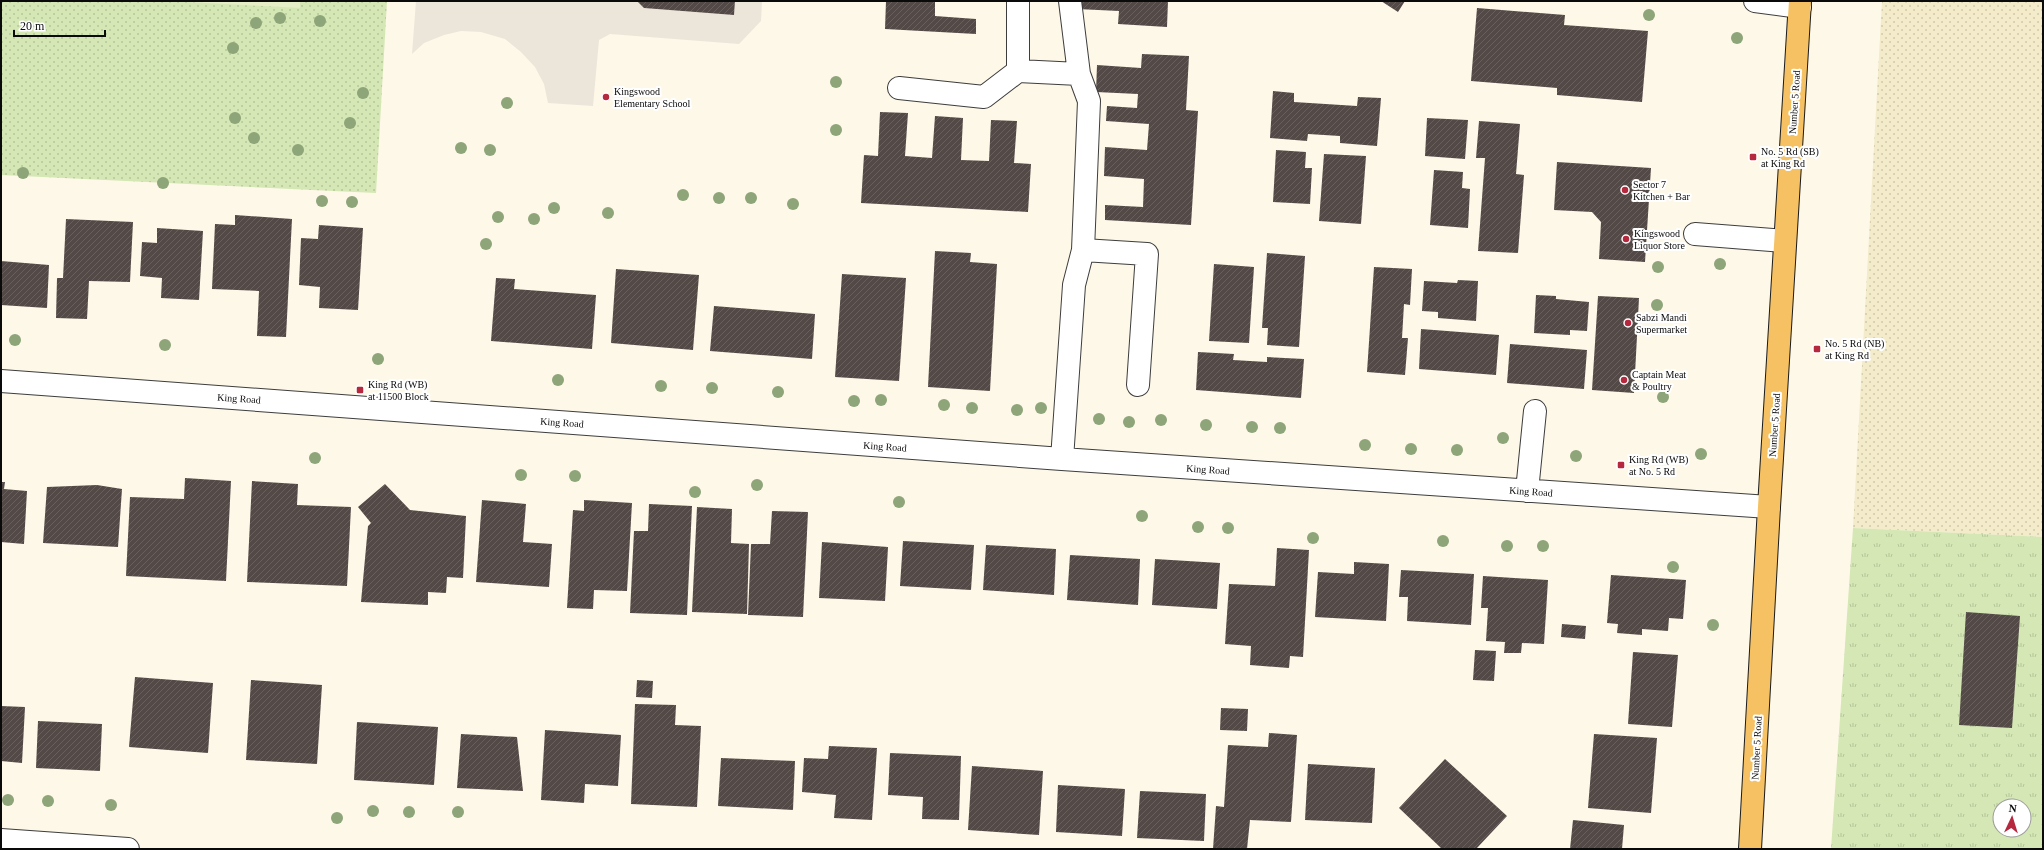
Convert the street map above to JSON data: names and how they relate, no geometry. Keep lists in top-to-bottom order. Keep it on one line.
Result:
{"streets":{"main road":["Number 5 Road"],"street":["King Road"]},"crossings":[["Number 5 Road","King Road"]],"places":{"other":["Kingswood Elementary School","Sector 7 Kitchen + Bar","Kingswood Liquor Store","Sabzi Mandi Supermarket","Captain Meat & Poultry"],"transit":["No. 5 Rd (SB) at King Rd","No. 5 Rd (NB) at King Rd","King Rd (WB) at 11500 Block","King Rd (WB) at No. 5 Rd"]},"scale_bar":"20 m","north":"top"}
